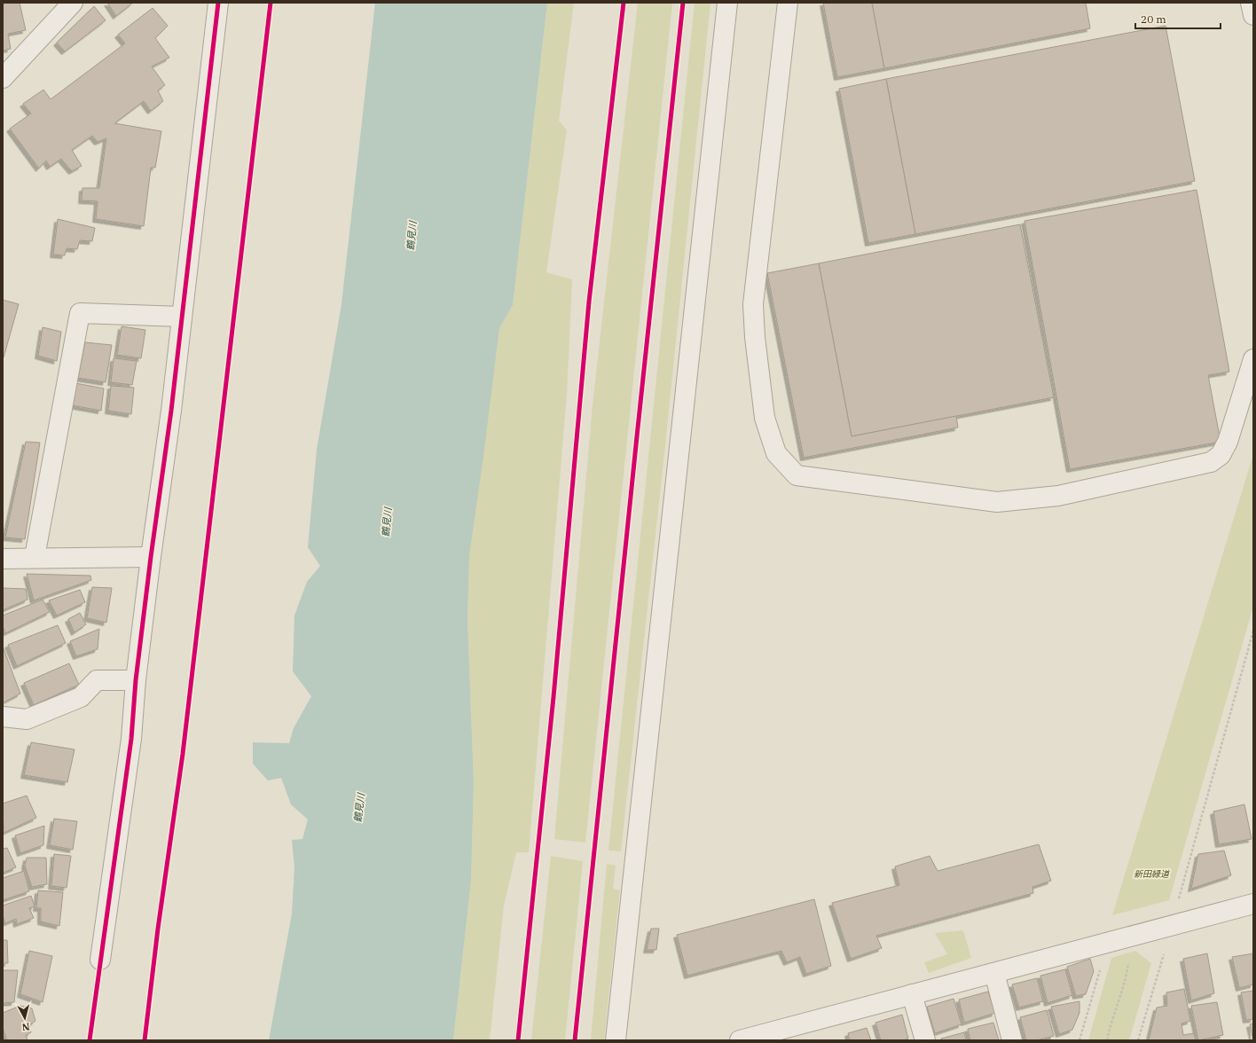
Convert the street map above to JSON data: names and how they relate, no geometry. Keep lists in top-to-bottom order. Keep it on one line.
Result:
{"water":["鶴見川"],"parks":["新田緑道"],"scale_bar":"20 m","north":"bottom"}
